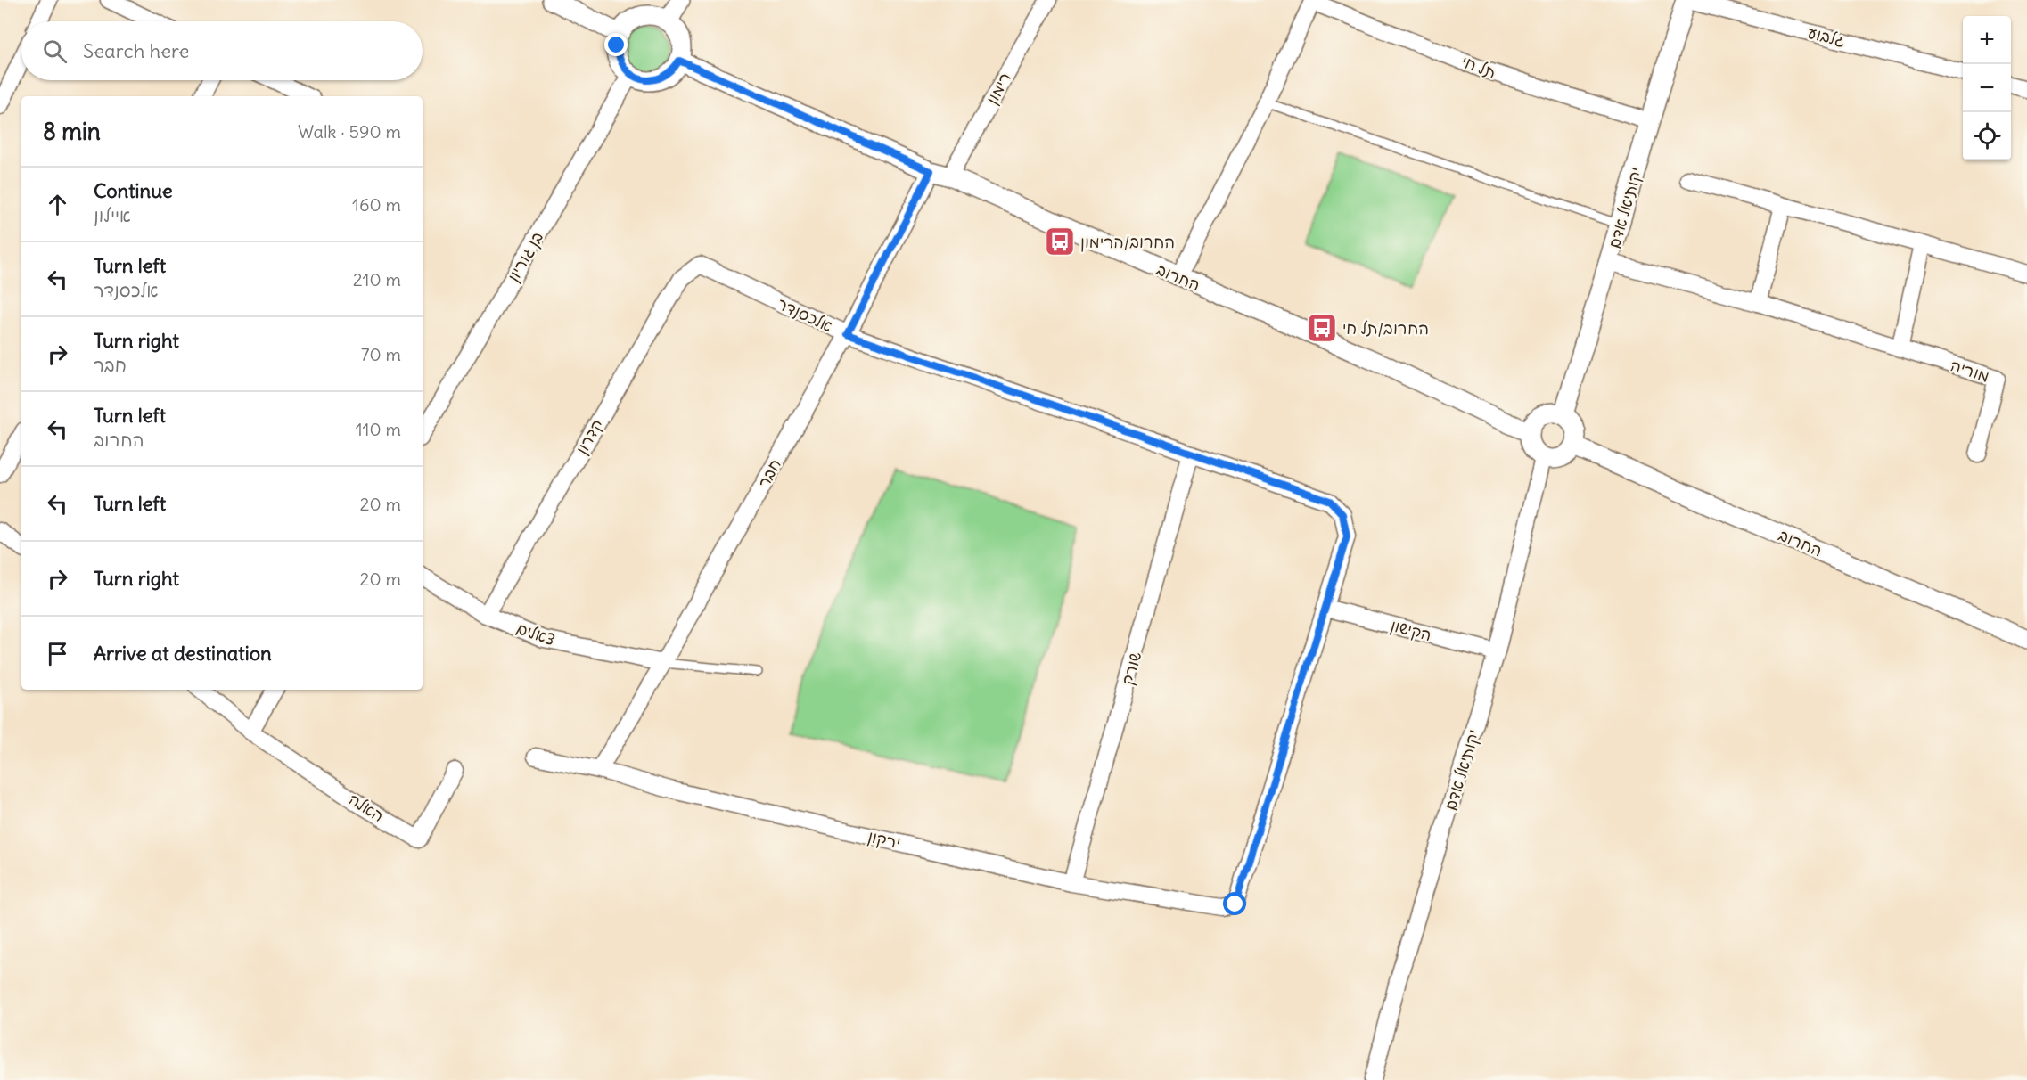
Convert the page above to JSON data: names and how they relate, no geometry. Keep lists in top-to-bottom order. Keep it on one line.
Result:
{"streets":{"street":["גלבוע","תל חי","רימון","יקותיאל אדם","בן גוריון","החרוב","אלכסנדר","מוריה","קדרון","חבר","הקישון","צאלים","שורק","האלה","ירקון"]},"crossings":[["גלבוע","יקותיאל אדם"],["תל חי","יקותיאל אדם"],["תל חי","החרוב"],["רימון","החרוב"],["יקותיאל אדם","החרוב"],["יקותיאל אדם","מוריה"],["יקותיאל אדם","הקישון"],["בן גוריון","החרוב"],["החרוב","חבר"],["אלכסנדר","קדרון"],["אלכסנדר","חבר"],["אלכסנדר","הקישון"],["אלכסנדר","שורק"],["אלכסנדר","ירקון"],["קדרון","צאלים"],["חבר","צאלים"],["חבר","ירקון"],["הקישון","ירקון"],["שורק","ירקון"]],"places":{"bus stop":["החרוב/הרימון","החרוב/תל חי"]},"page":{"map_buttons":["+","−"],"search":"Search here","heading":["8 min","Walk · 590 m"],"list":[["Continue","איילון","160 m"],["Turn left","אלכסנדר","210 m"],["Turn right","חבר","70 m"],["Turn left","החרוב","110 m"],["Turn left","20 m"],["Turn right","20 m"],"Arrive at destination"]}}
